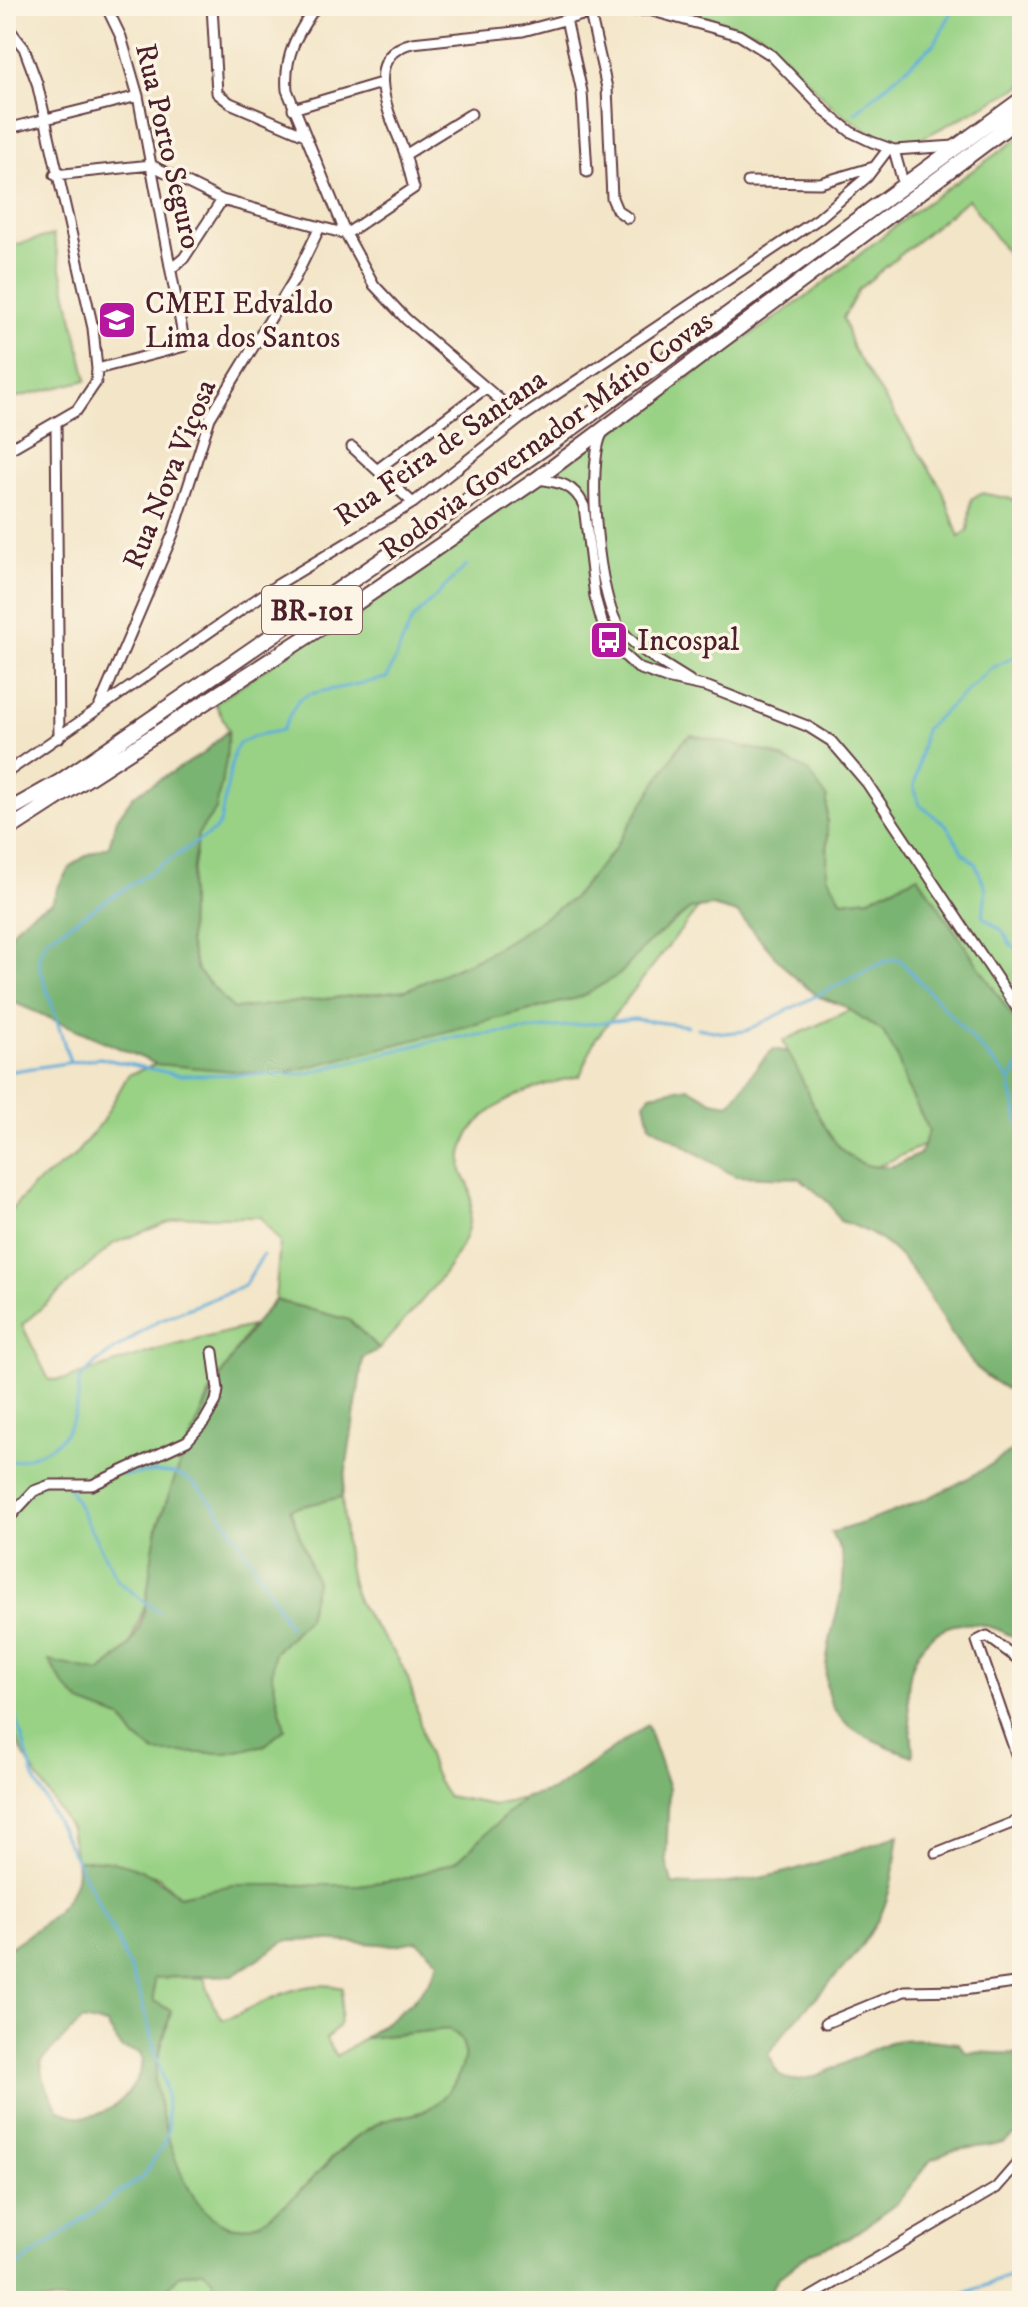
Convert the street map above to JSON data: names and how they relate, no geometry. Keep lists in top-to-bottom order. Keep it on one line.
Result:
{"streets":{"main road":["Rodovia Governador Mário Covas","BR-101"],"street":["Rua Porto Seguro","Rua Feira de Santana","Rua Nova Viçosa"]},"crossings":[["Rua Feira de Santana","Rua Nova Viçosa"]],"places":{"school or university":["CMEI Edvaldo Lima dos Santos"],"bus stop":["Incospal"]}}
